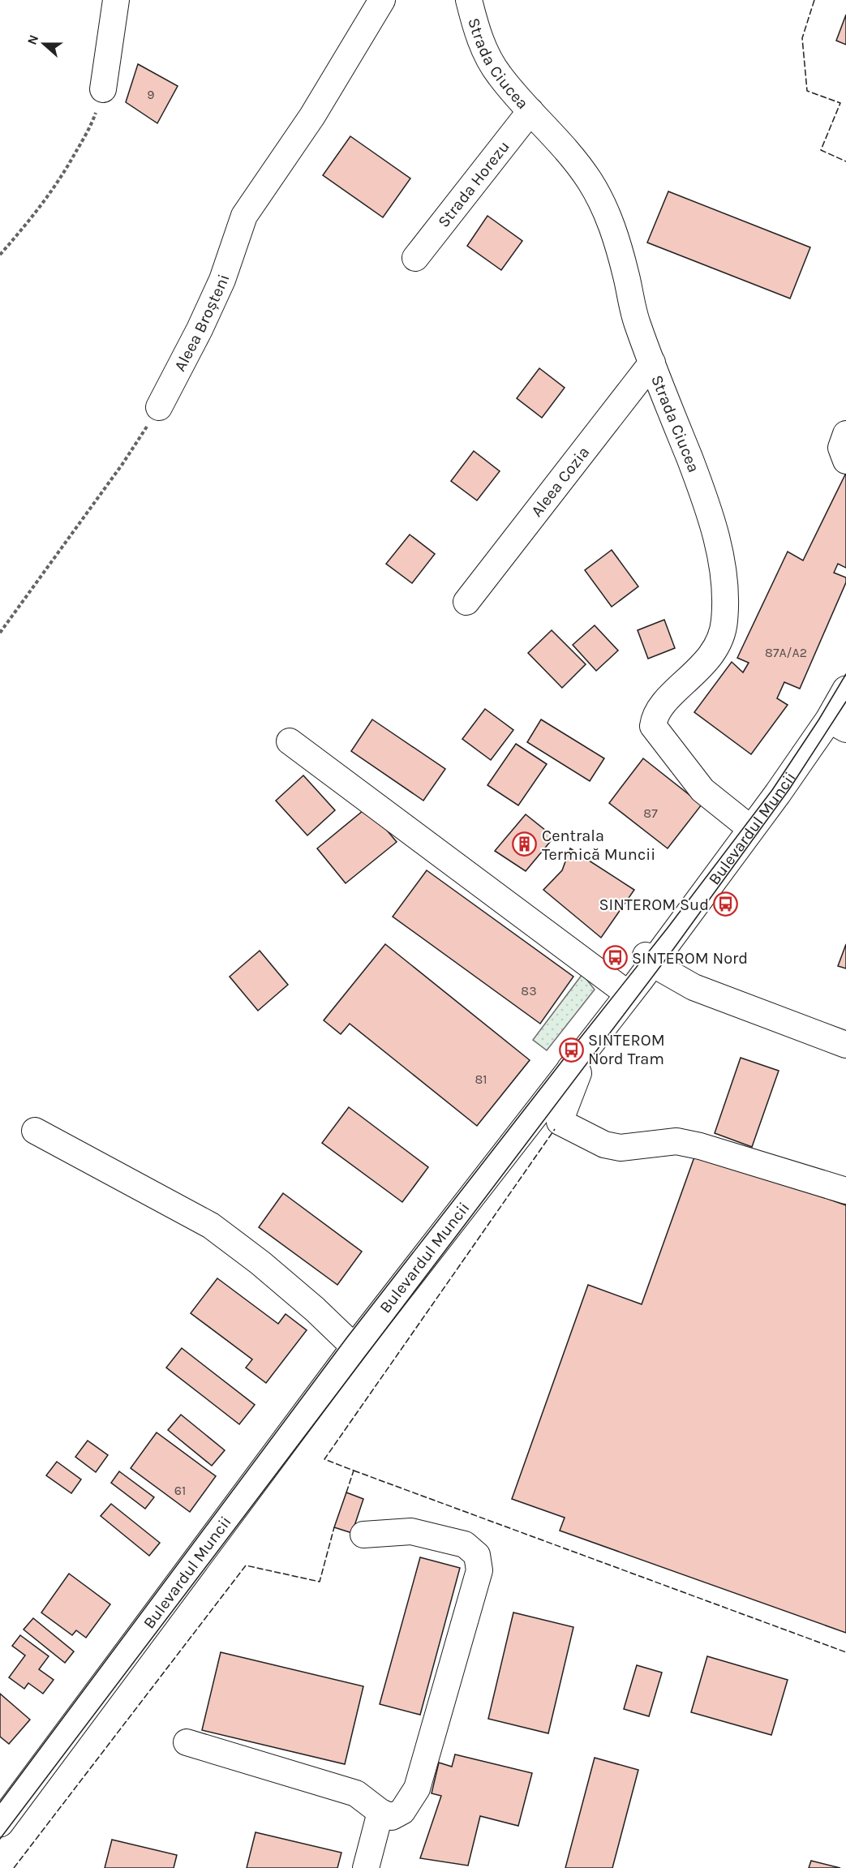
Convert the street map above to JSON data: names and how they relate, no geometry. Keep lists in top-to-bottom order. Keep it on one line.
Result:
{"streets":{"main road":["Bulevardul Muncii"],"street":["Strada Ciucea","Strada Horezu","Aleea Broșteni","Aleea Cozia"]},"crossings":[["Strada Ciucea","Strada Horezu"],["Strada Ciucea","Aleea Cozia"],["Strada Ciucea","Bulevardul Muncii"]],"places":{"building":["Centrala Termică Muncii"],"bus stop":["SINTEROM Sud","SINTEROM Nord","SINTEROM Nord Tram"]},"house_numbers":["9","87A/A2","87","83","81","61"],"north":"left"}
